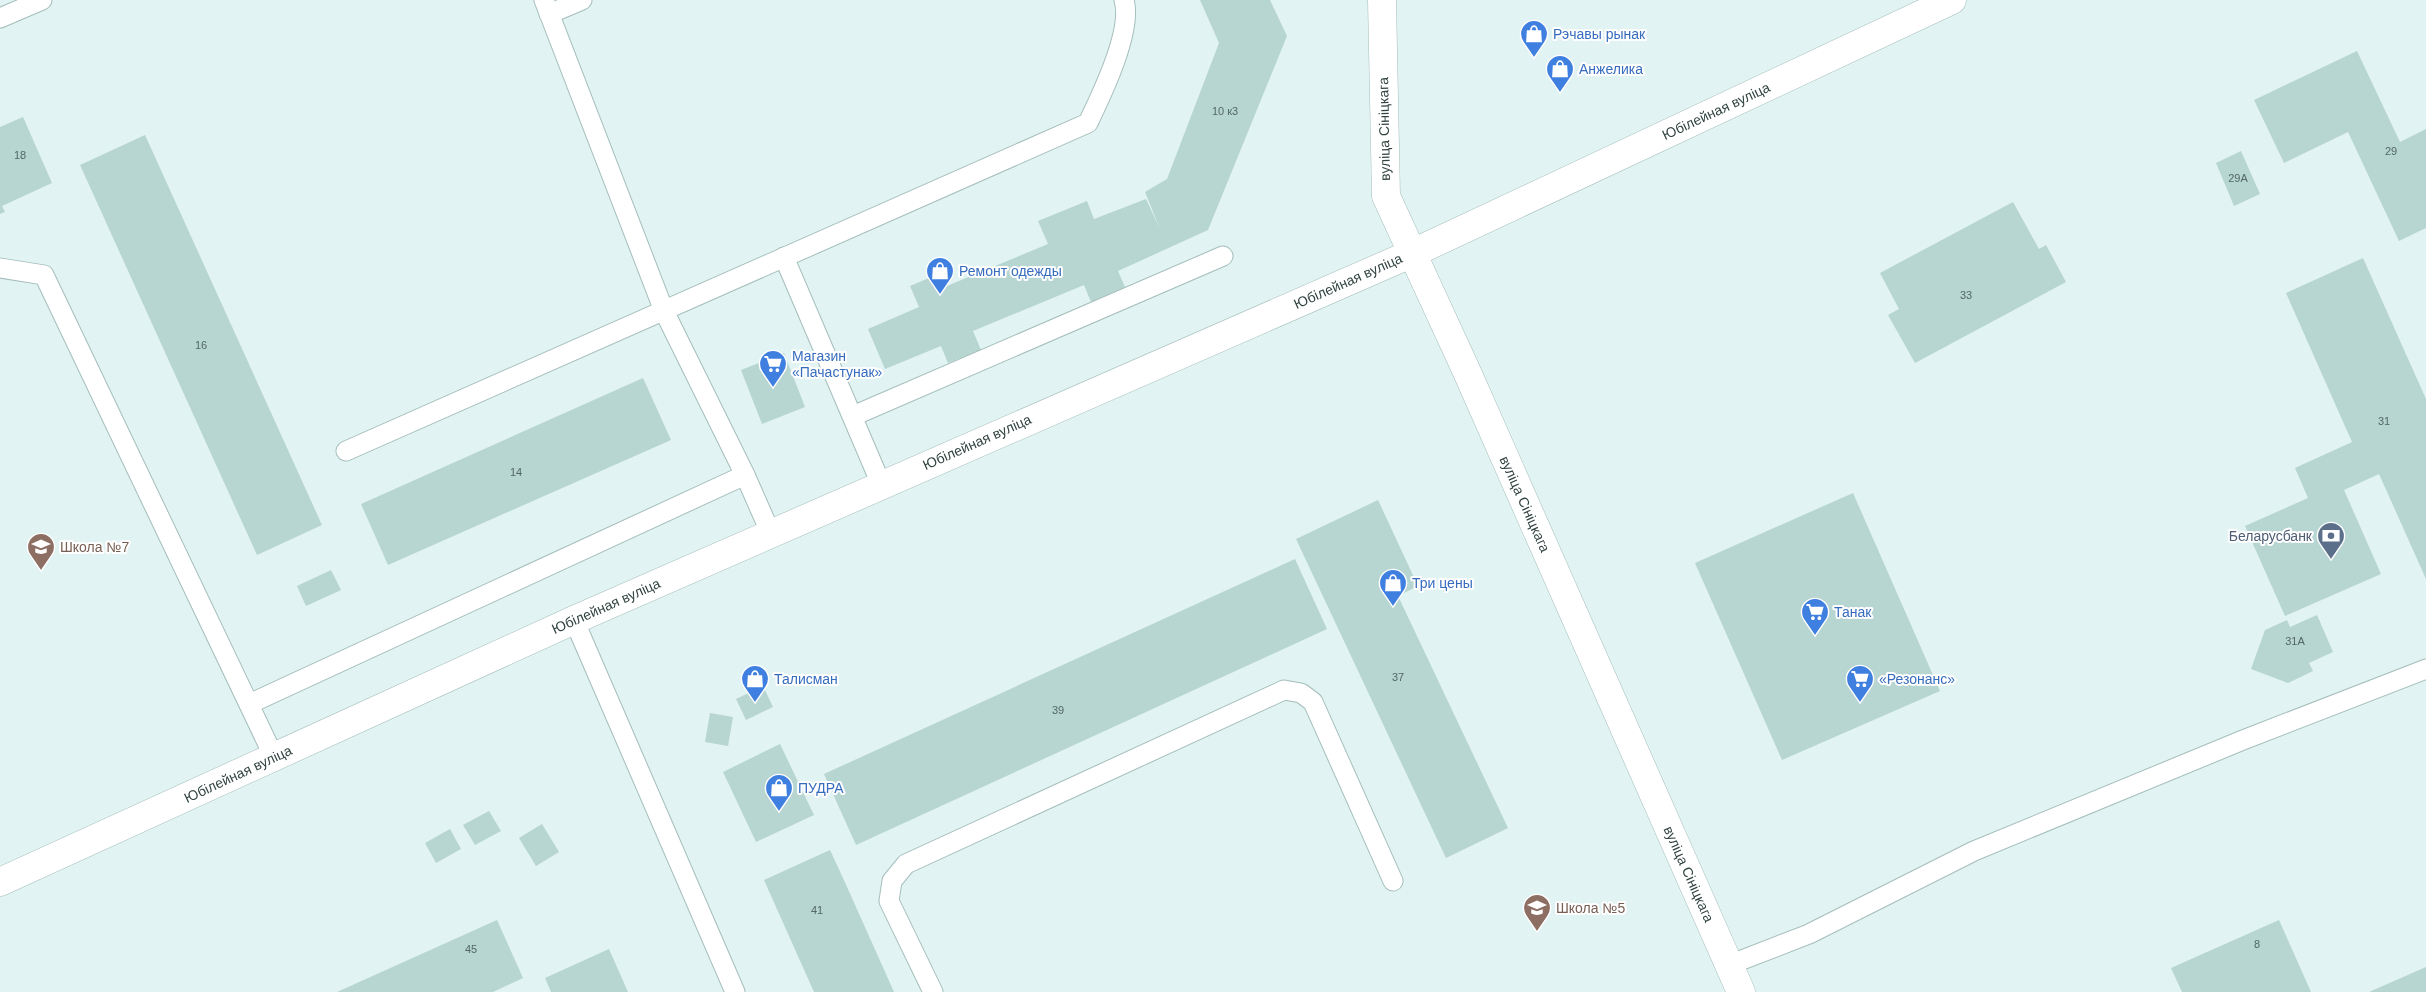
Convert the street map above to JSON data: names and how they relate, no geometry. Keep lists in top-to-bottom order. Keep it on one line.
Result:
{"streets":{"street":["Юбілейная вуліца","вуліца Сініцкага"]},"crossings":[["Юбілейная вуліца","вуліца Сініцкага"]],"places":{"shop":["Рэчавы рынак","Анжелика","Ремонт одежды","Три цены","Талисман","ПУДРА"],"supermarket":["Магазин «Пачастунак»","Танак","«Резонанс»"],"bank":["Беларусбанк"],"school or university":["Школа №7","Школа №5"]},"house_numbers":["10 к3","29","18","29А","33","16","31","14","31А","37","39","41","8","45"]}
